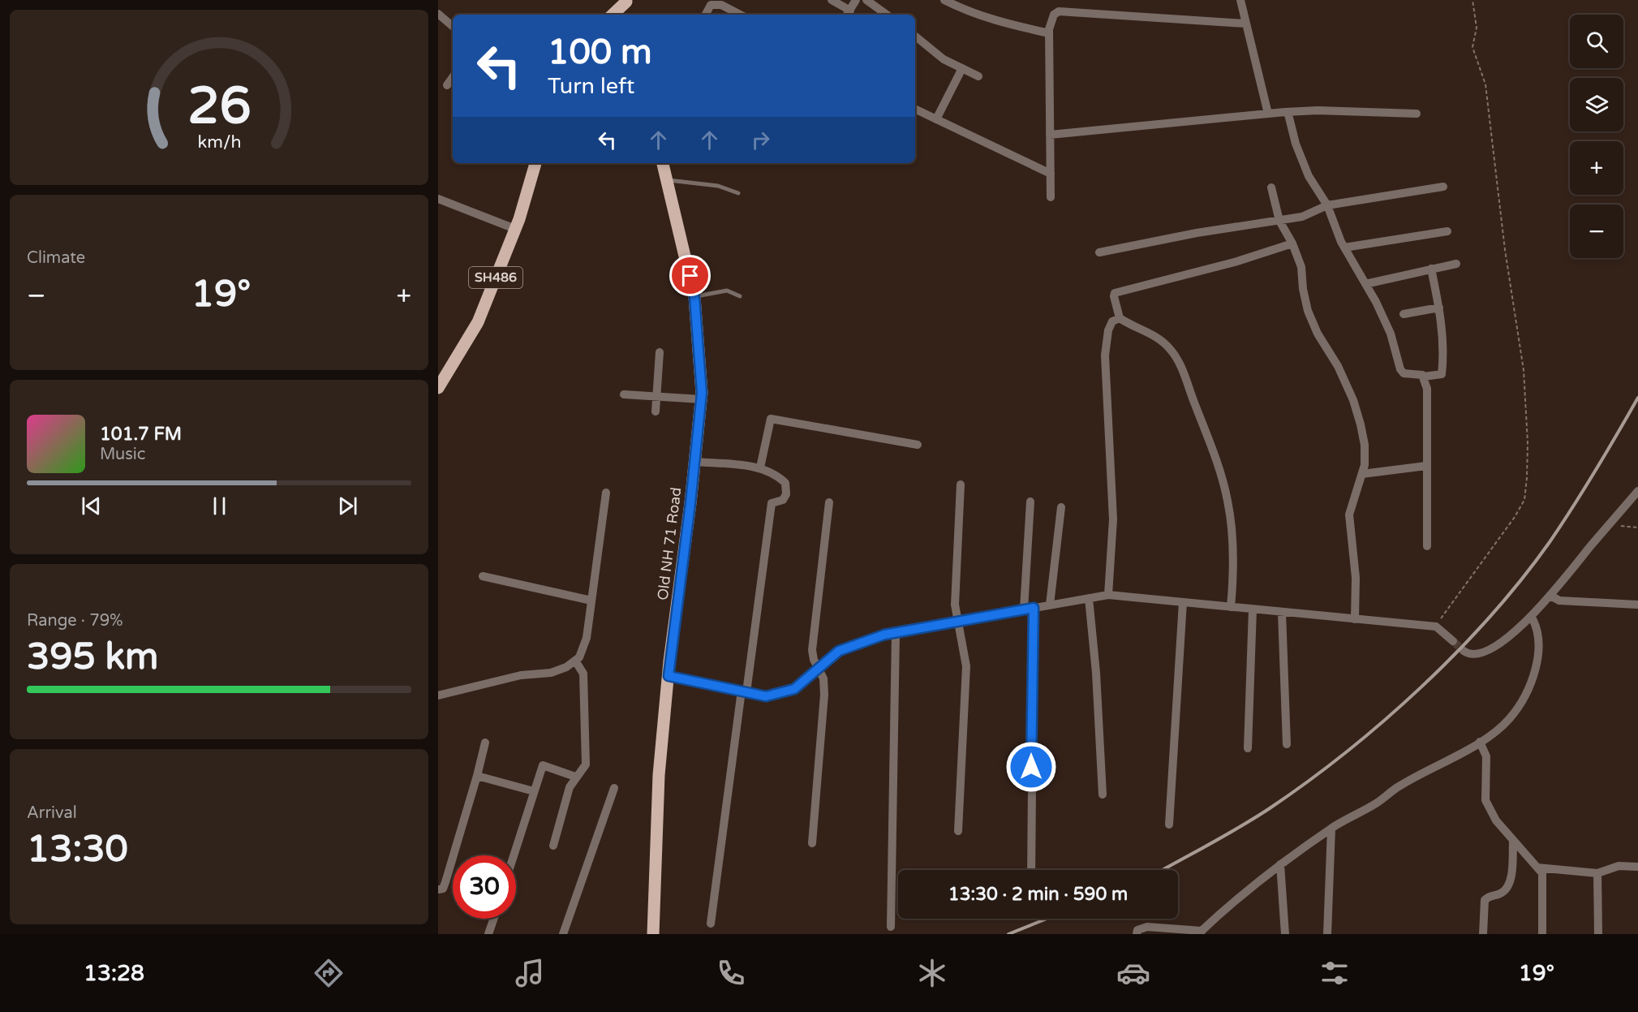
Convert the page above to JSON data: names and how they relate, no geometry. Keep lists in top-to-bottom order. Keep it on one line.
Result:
{"streets":{"main road":["SH486","Old NH 71 Road"]},"page":{"map_buttons":["+","−"],"turn":["100 m","Turn left"],"tile":["Climate",["Range · 79%","395 km"],["Arrival","13:30"]],"heat":["−","19°","+"],"song":["101.7 FM","Music"],"limit":"30","trip":"13:30 · 2 min · 590 m","tabs":["13:28","19°"],"gauge":["26","km/h"]}}
